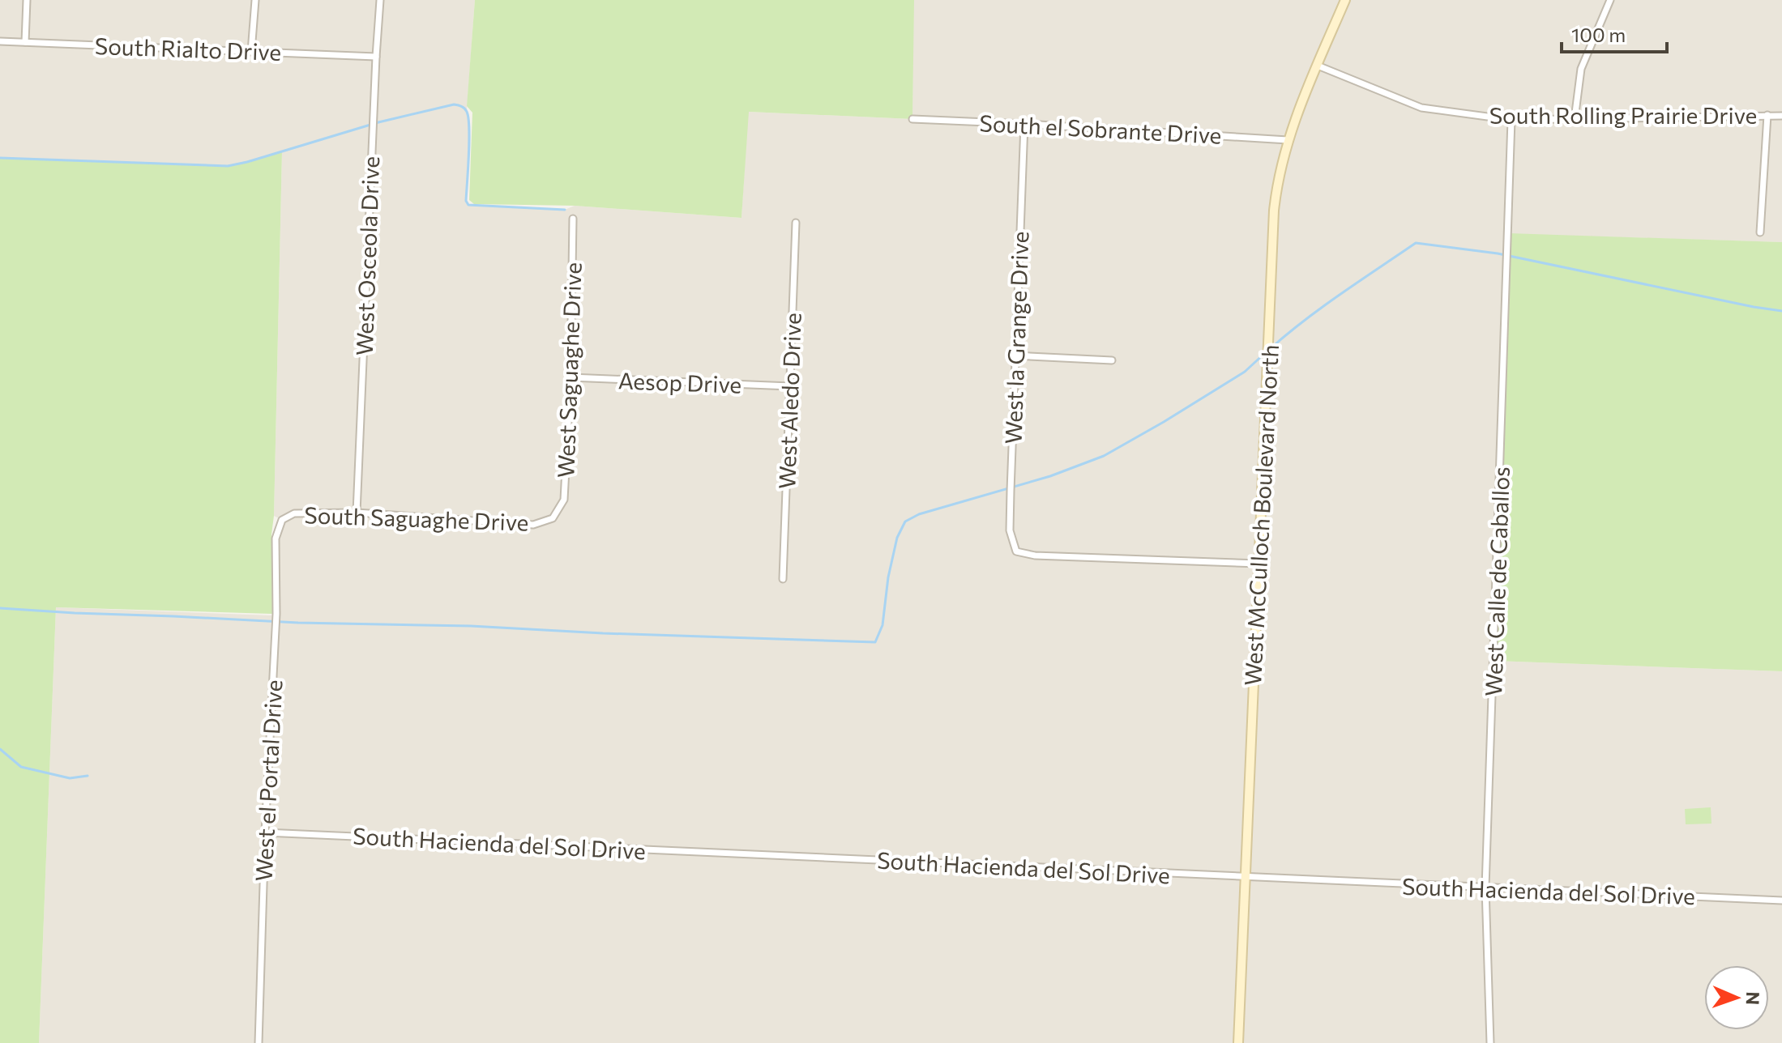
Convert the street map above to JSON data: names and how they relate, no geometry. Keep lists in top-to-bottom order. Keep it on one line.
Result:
{"streets":{"main road":["West McCulloch Boulevard North"],"street":["South Rialto Drive","South Rolling Prairie Drive","South el Sobrante Drive","West Osceola Drive","West la Grange Drive","West Saguaghe Drive","Aesop Drive","West Aledo Drive","South Saguaghe Drive","West Calle de Caballos","West el Portal Drive","South Hacienda del Sol Drive"]},"crossings":[["South Rialto Drive","West Osceola Drive"],["South Rolling Prairie Drive","West McCulloch Boulevard North"],["South Rolling Prairie Drive","West Calle de Caballos"],["South el Sobrante Drive","West la Grange Drive"],["South el Sobrante Drive","West McCulloch Boulevard North"],["West Osceola Drive","South Saguaghe Drive"],["West la Grange Drive","West McCulloch Boulevard North"],["West Saguaghe Drive","Aesop Drive"],["West Saguaghe Drive","South Saguaghe Drive"],["Aesop Drive","West Aledo Drive"],["West McCulloch Boulevard North","South Hacienda del Sol Drive"],["South Saguaghe Drive","West el Portal Drive"],["West Calle de Caballos","South Hacienda del Sol Drive"],["West el Portal Drive","South Hacienda del Sol Drive"]],"scale_bar":"100 m","north":"right"}
